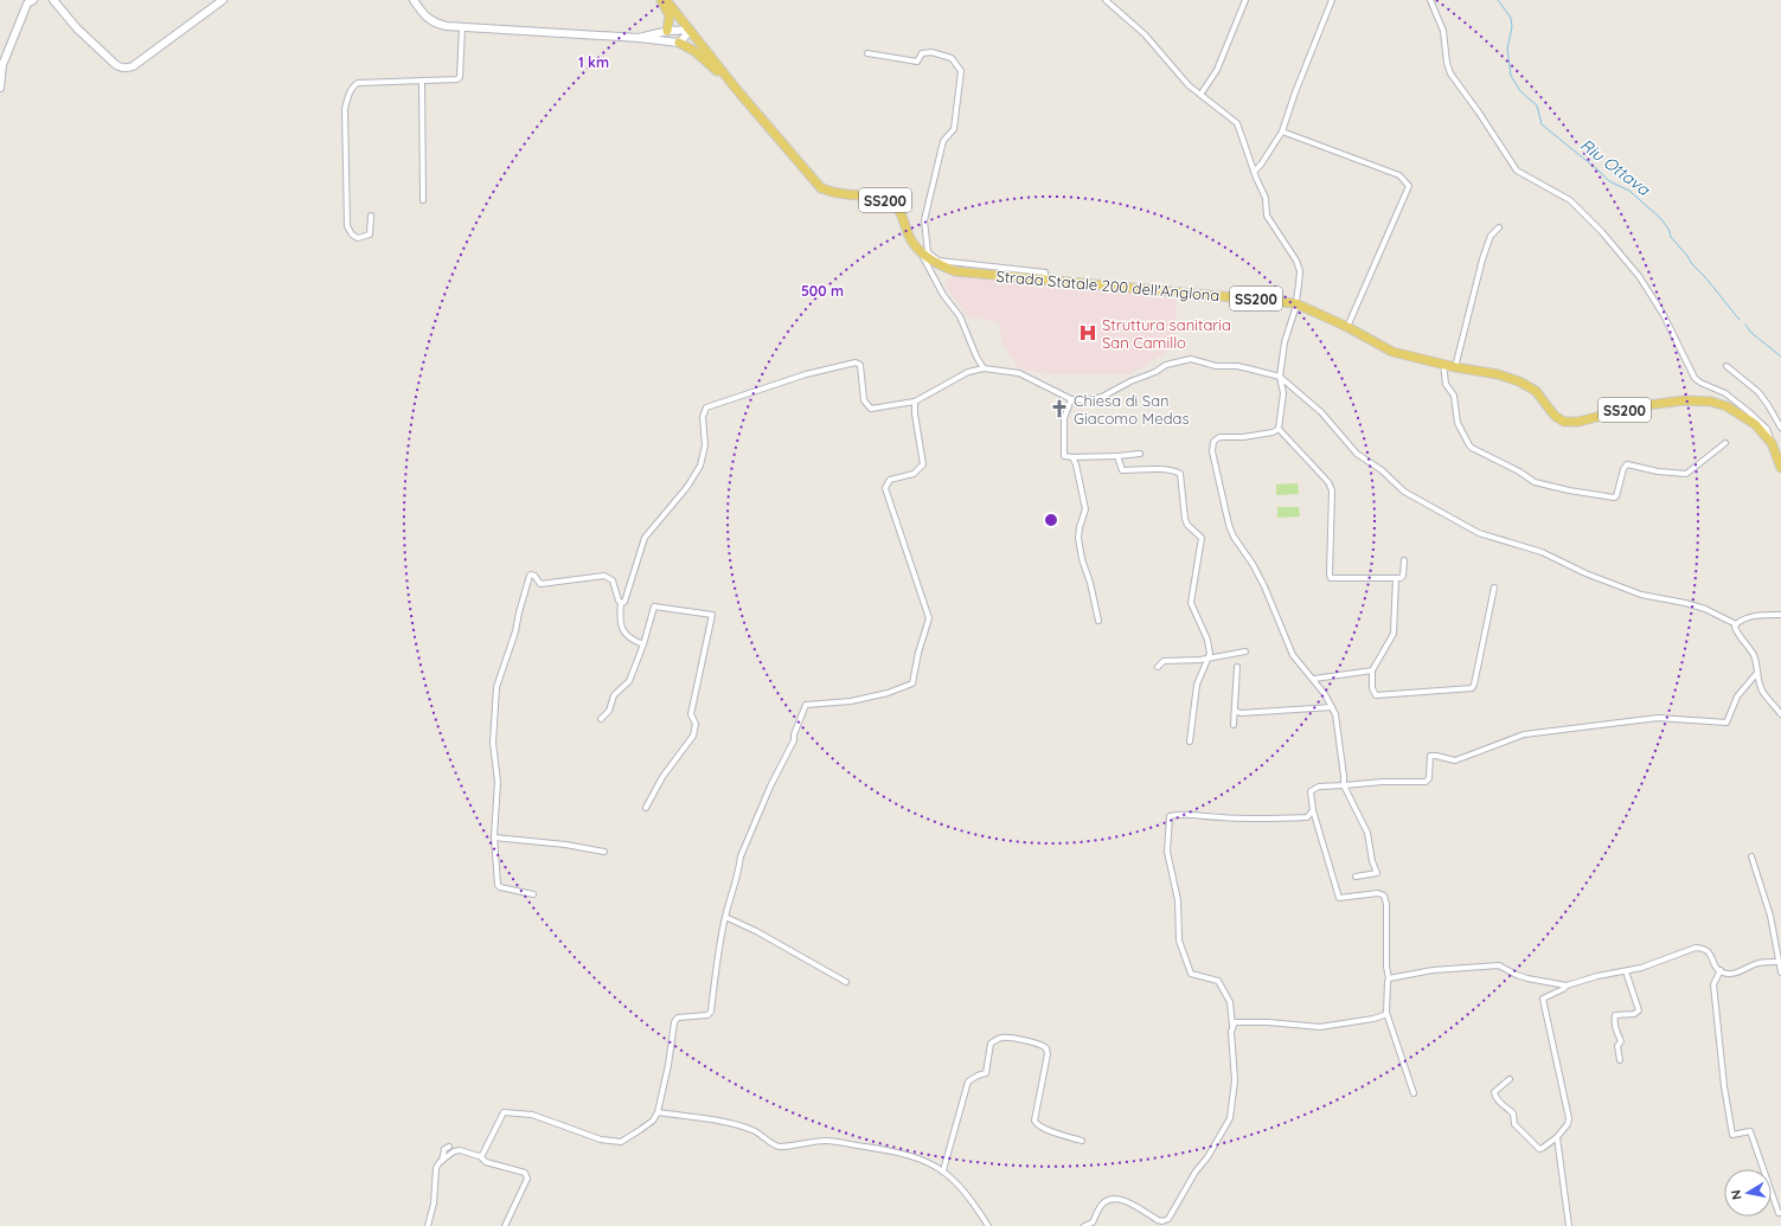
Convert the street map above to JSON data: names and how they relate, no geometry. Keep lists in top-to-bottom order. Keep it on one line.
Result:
{"streets":{"main road":["SS200","Strada Statale 200 dell'Anglona"]},"water":["Riu Ottava"],"places":{"hospital":["Struttura sanitaria San Camillo"],"church":["Chiesa di San Giacomo Medas"]},"north":"left","rings":["1 km","500 m"]}
